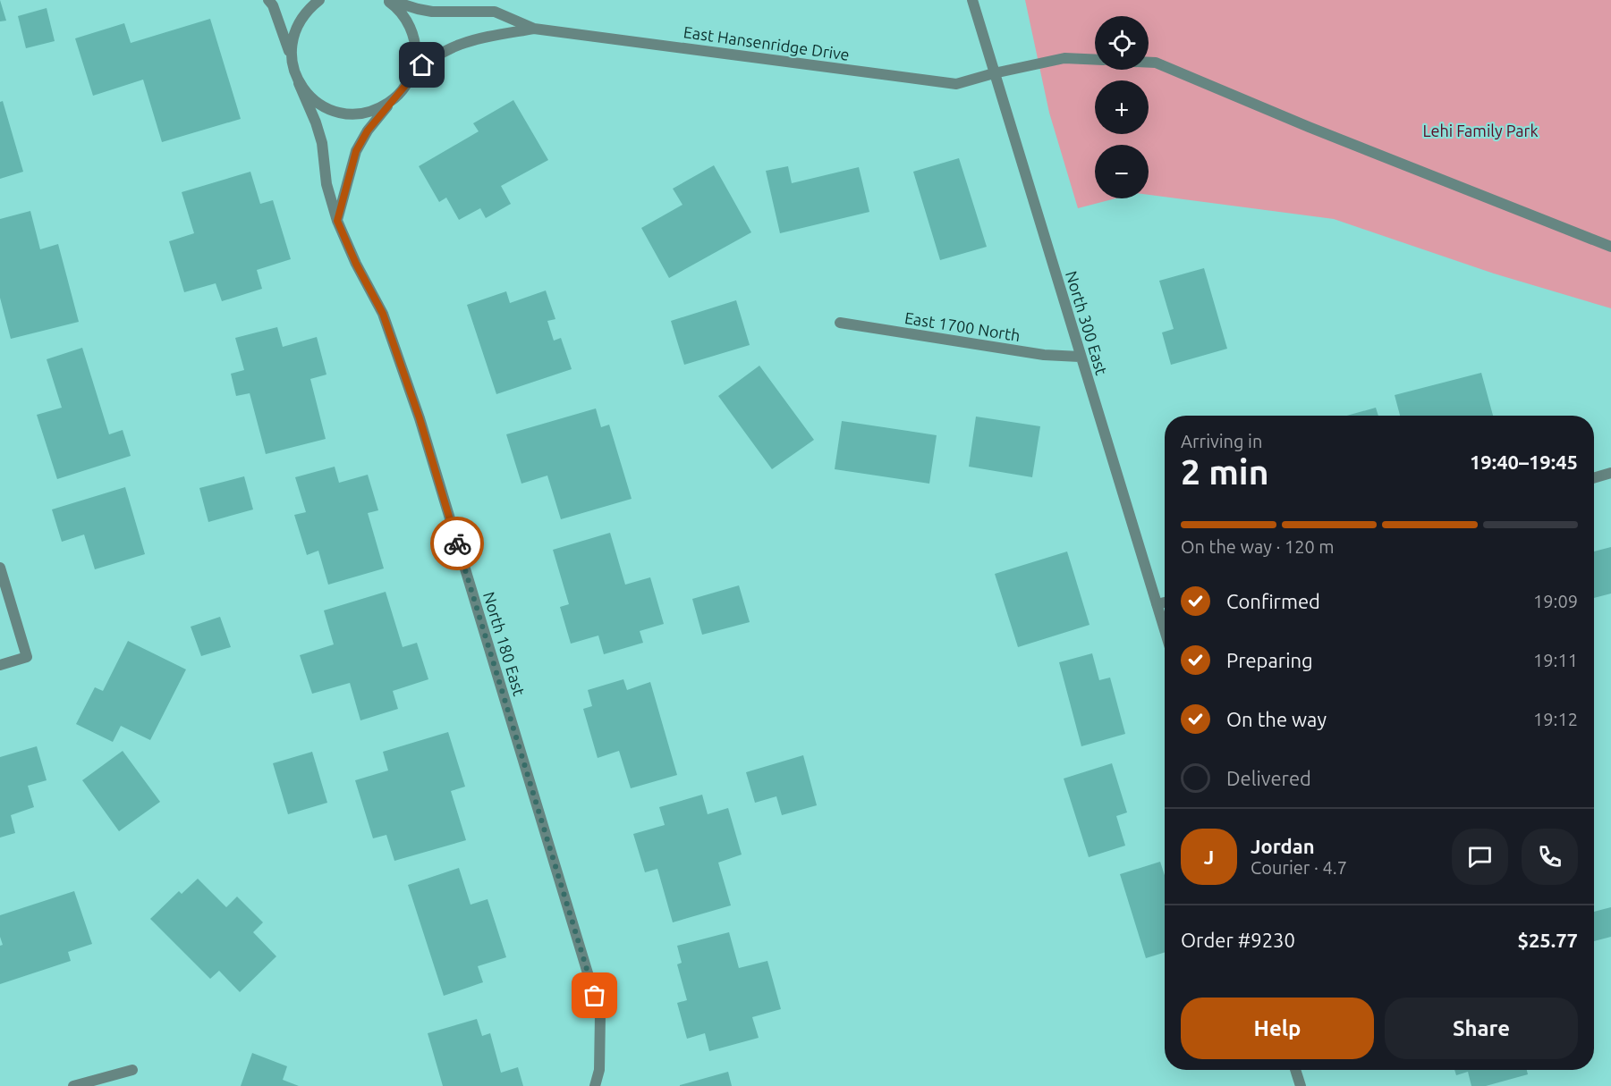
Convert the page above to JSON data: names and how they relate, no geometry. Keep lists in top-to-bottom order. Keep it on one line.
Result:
{"streets":{"street":["East Hansenridge Drive","North 300 East","East 1700 North","North 180 East"]},"crossings":[["East Hansenridge Drive","North 300 East"],["North 300 East","East 1700 North"]],"parks":["Lehi Family Park"],"page":{"map_buttons":["+","−"],"heading":["2 min","Arriving in","19:40–19:45"],"panel":["Jordan","Courier · 4.7","Order #9230","$25.77"],"bar":"On the way · 120 m","list":[["Confirmed","19:09"],["Preparing","19:11"],["On the way","19:12"],"Delivered"],"round":"J","buttons":["Help","Share"]}}
